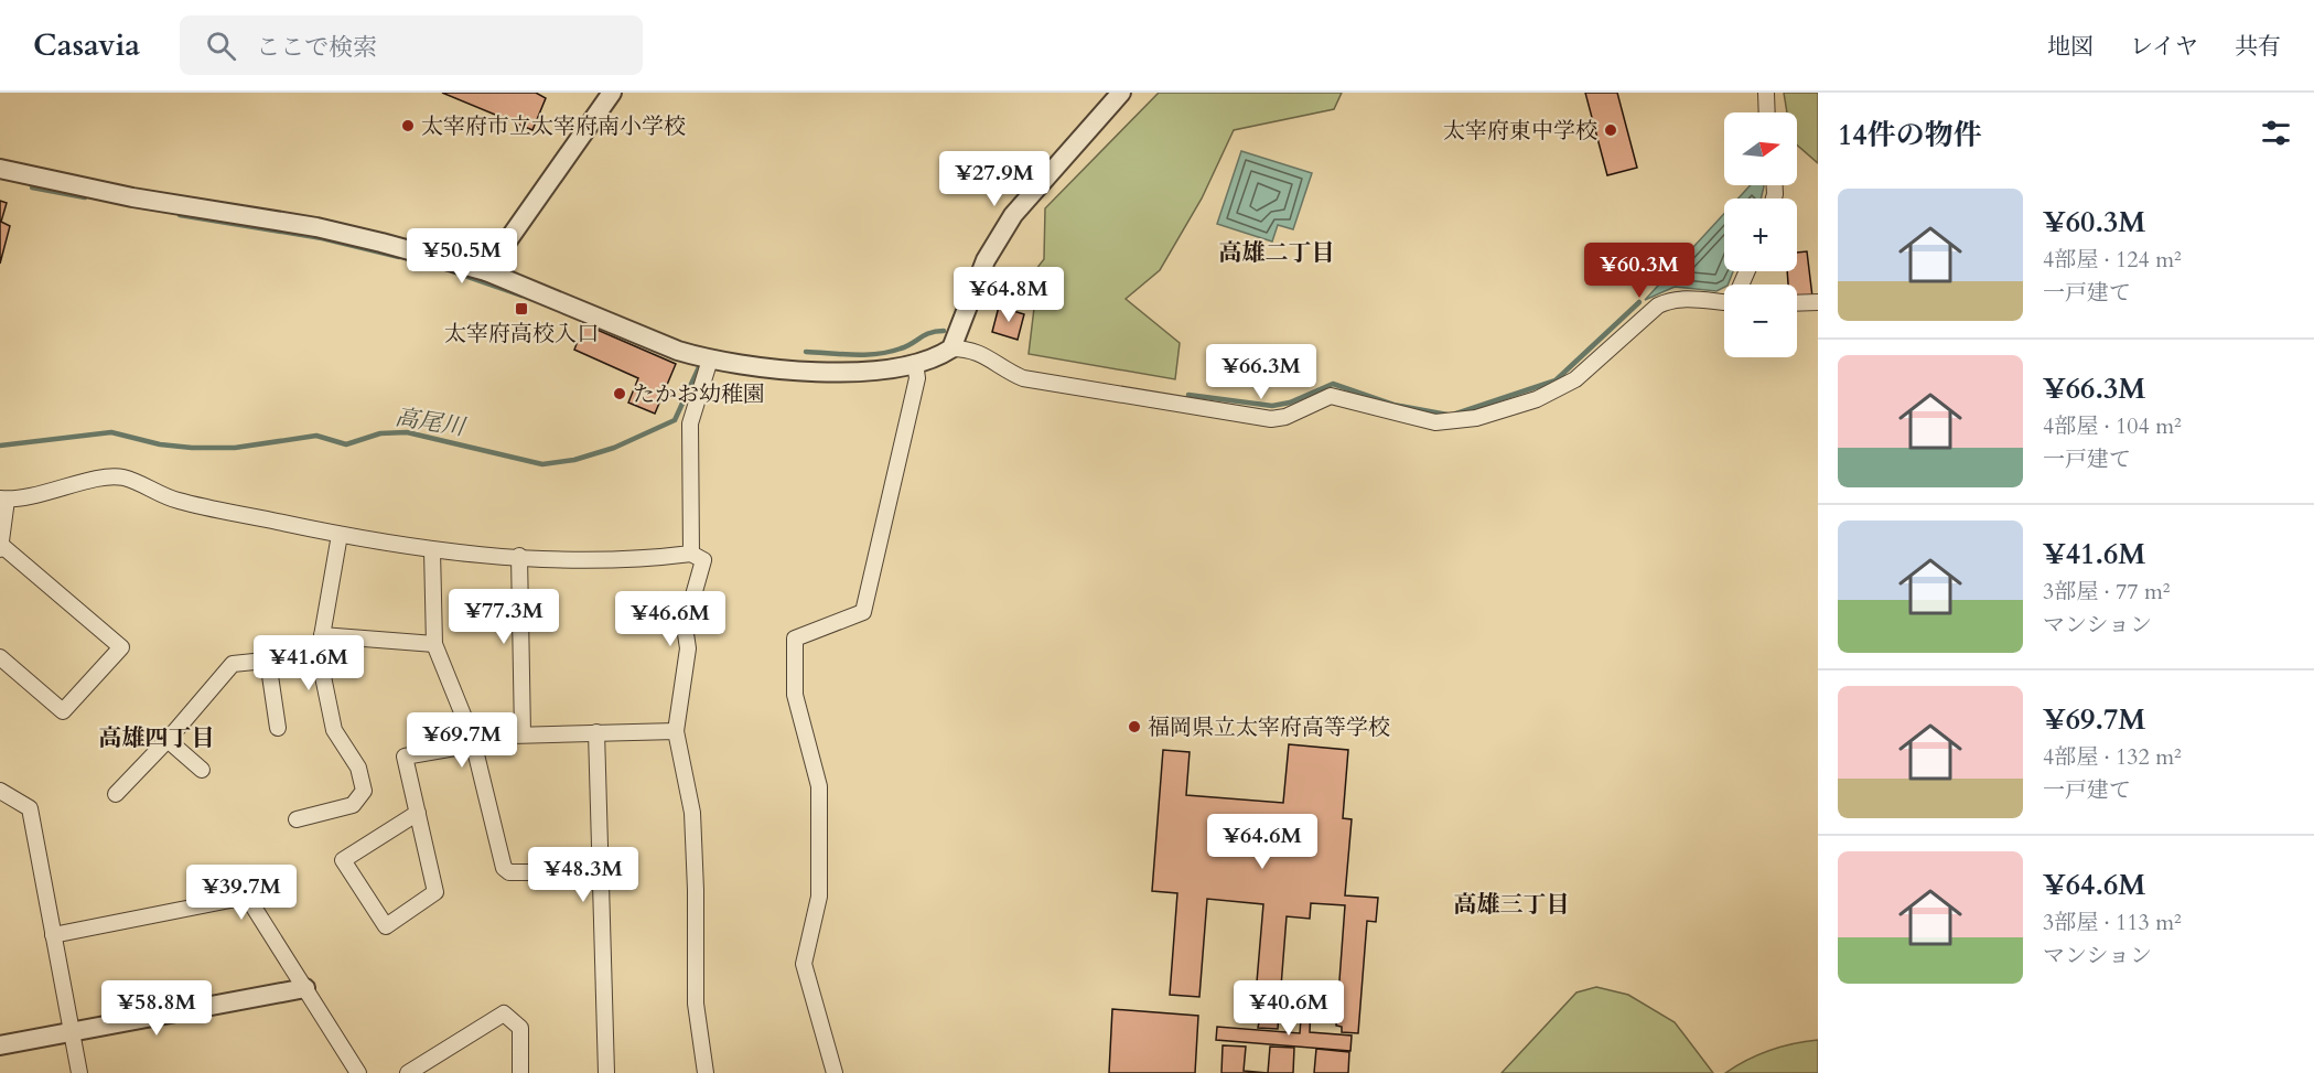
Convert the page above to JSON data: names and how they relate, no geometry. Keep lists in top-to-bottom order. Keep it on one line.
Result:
{"districts":["高雄二丁目","高雄四丁目","高雄三丁目"],"water":["高尾川"],"places":{"other":["太宰府市立太宰府南小学校","太宰府東中学校","たかお幼稚園","福岡県立太宰府高等学校"],"transit":["太宰府高校入口"]},"north":"right","page":{"header":"Casavia","search":"ここで検索","nav":["地図","レイヤ","共有"],"heading":"14件の物件","map_buttons":["+","−"],"price":["¥27.9M","¥50.5M","¥60.3M","¥64.8M","¥66.3M","¥77.3M","¥46.6M","¥41.6M","¥69.7M","¥64.6M","¥48.3M","¥39.7M","¥58.8M","¥40.6M"],"list":[{"name":"¥60.3M","note":"4部屋 · 124 m² · 一戸建て"},{"name":"¥66.3M","note":"4部屋 · 104 m² · 一戸建て"},{"name":"¥41.6M","note":"3部屋 · 77 m² · マンション"},{"name":"¥69.7M","note":"4部屋 · 132 m² · 一戸建て"},{"name":"¥64.6M","note":"3部屋 · 113 m² · マンション"}]}}
